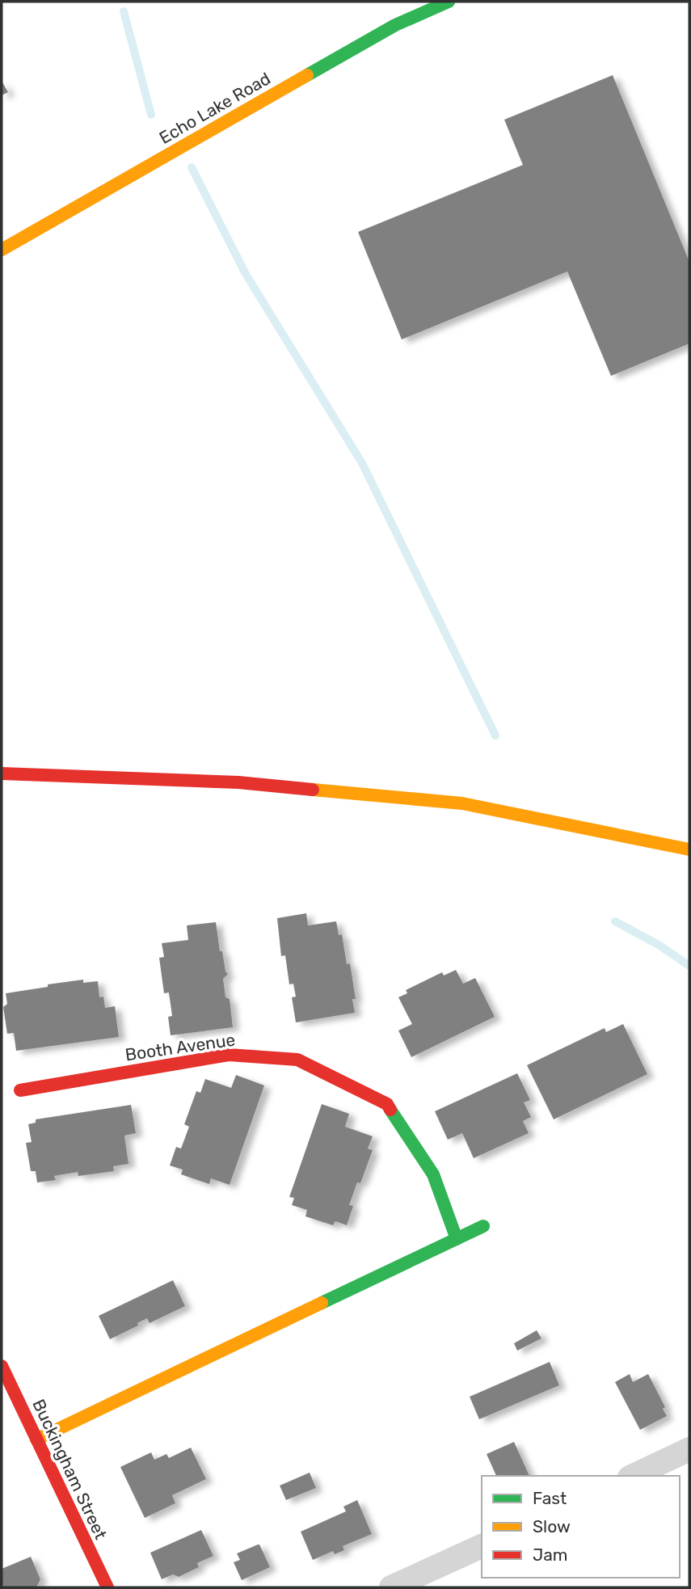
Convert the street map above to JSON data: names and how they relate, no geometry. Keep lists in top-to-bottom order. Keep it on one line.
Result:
{"streets":{"main road":["Echo Lake Road","Booth Avenue","Buckingham Street"]},"legend":["Fast","Slow","Jam"]}
